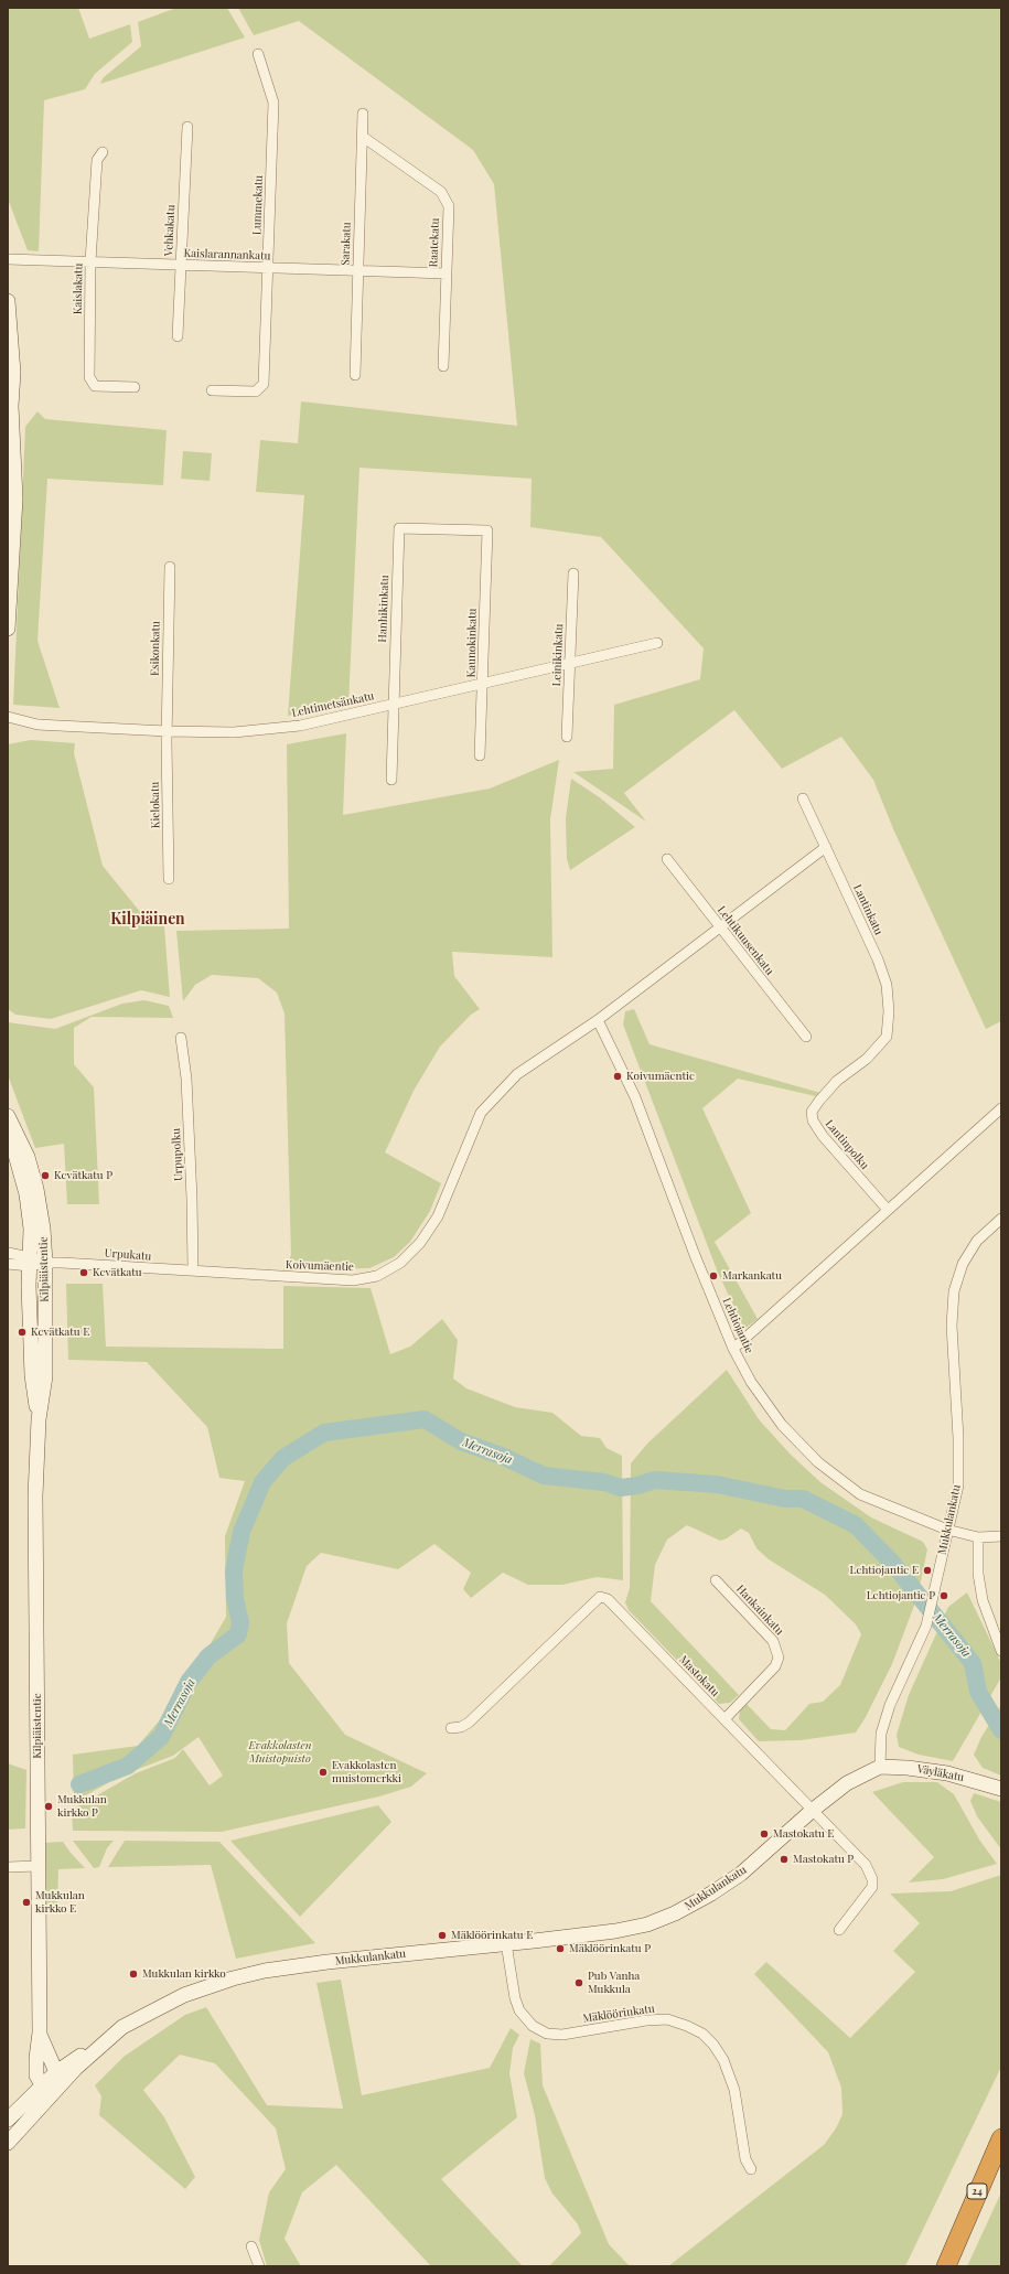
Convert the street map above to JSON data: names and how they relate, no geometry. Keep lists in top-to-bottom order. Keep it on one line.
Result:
{"streets":{"highway":["24"],"street":["Lummekatu","Vehkakatu","Raatekatu","Sarakatu","Kaislarannankatu","Kaislakatu","Hanhikinkatu","Kaunokinkatu","Esikonkatu","Leinikinkatu","Lehtimetsänkatu","Kielokatu","Lantinkatu","Lehtikuusenkatu","Lantinpolku","Urpupolku","Urpukatu","Koivumäentie","Kilpiäistentie","Lehtiojantie","Mukkulankatu","Hankainkatu","Mastokatu","Väyläkatu","Mäklöörinkatu"]},"crossings":[["Lummekatu","Kaislarannankatu"],["Vehkakatu","Kaislarannankatu"],["Raatekatu","Sarakatu"],["Raatekatu","Kaislarannankatu"],["Sarakatu","Kaislarannankatu"],["Kaislarannankatu","Kaislakatu"],["Hanhikinkatu","Kaunokinkatu"],["Hanhikinkatu","Lehtimetsänkatu"],["Kaunokinkatu","Lehtimetsänkatu"],["Esikonkatu","Lehtimetsänkatu"],["Esikonkatu","Kielokatu"],["Leinikinkatu","Lehtimetsänkatu"],["Lehtimetsänkatu","Kielokatu"],["Lantinkatu","Lantinpolku"],["Lantinkatu","Koivumäentie"],["Lehtikuusenkatu","Koivumäentie"],["Urpupolku","Urpukatu"],["Urpukatu","Koivumäentie"],["Urpukatu","Kilpiäistentie"],["Koivumäentie","Lehtiojantie"],["Kilpiäistentie","Mukkulankatu"],["Lehtiojantie","Mukkulankatu"],["Mukkulankatu","Mastokatu"],["Mukkulankatu","Väyläkatu"],["Mukkulankatu","Mäklöörinkatu"],["Hankainkatu","Mastokatu"]],"districts":["Kilpiäinen"],"water":["Merrasoja"],"parks":["Evakkolasten Muistopuisto"],"places":["Koivumäentie","Kevätkatu P","Kevätkatu","Markankatu","Kevätkatu E","Lehtiojantie E","Lehtiojantie P","Evakkolasten muistomerkki","Mukkulan kirkko P","Mastokatu E","Mastokatu P","Mukkulan kirkko E","Mäklöörinkatu E","Mäklöörinkatu P","Mukkulan kirkko","Pub Vanha Mukkula"]}
